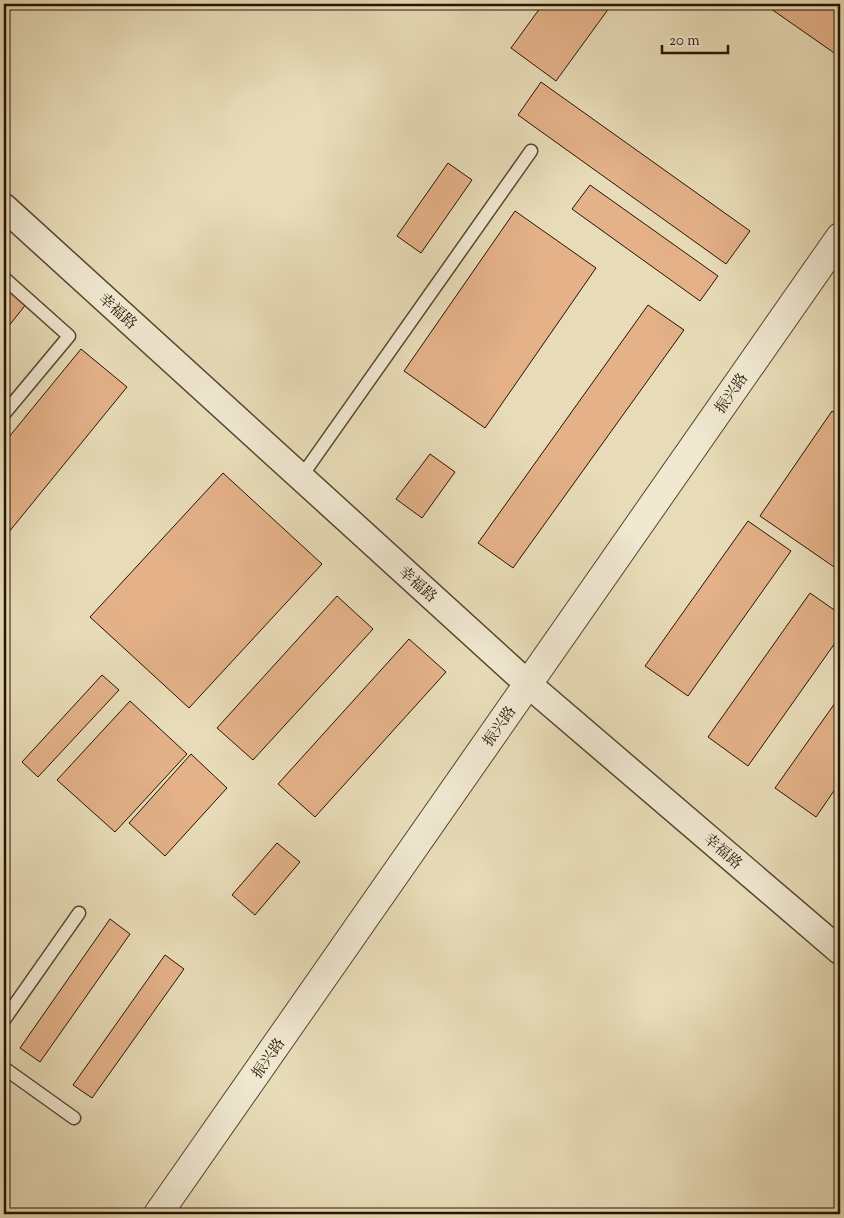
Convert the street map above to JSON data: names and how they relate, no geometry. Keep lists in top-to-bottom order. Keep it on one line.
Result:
{"streets":{"street":["幸福路","振兴路"]},"crossings":[["幸福路","振兴路"]],"scale_bar":"20 m"}
